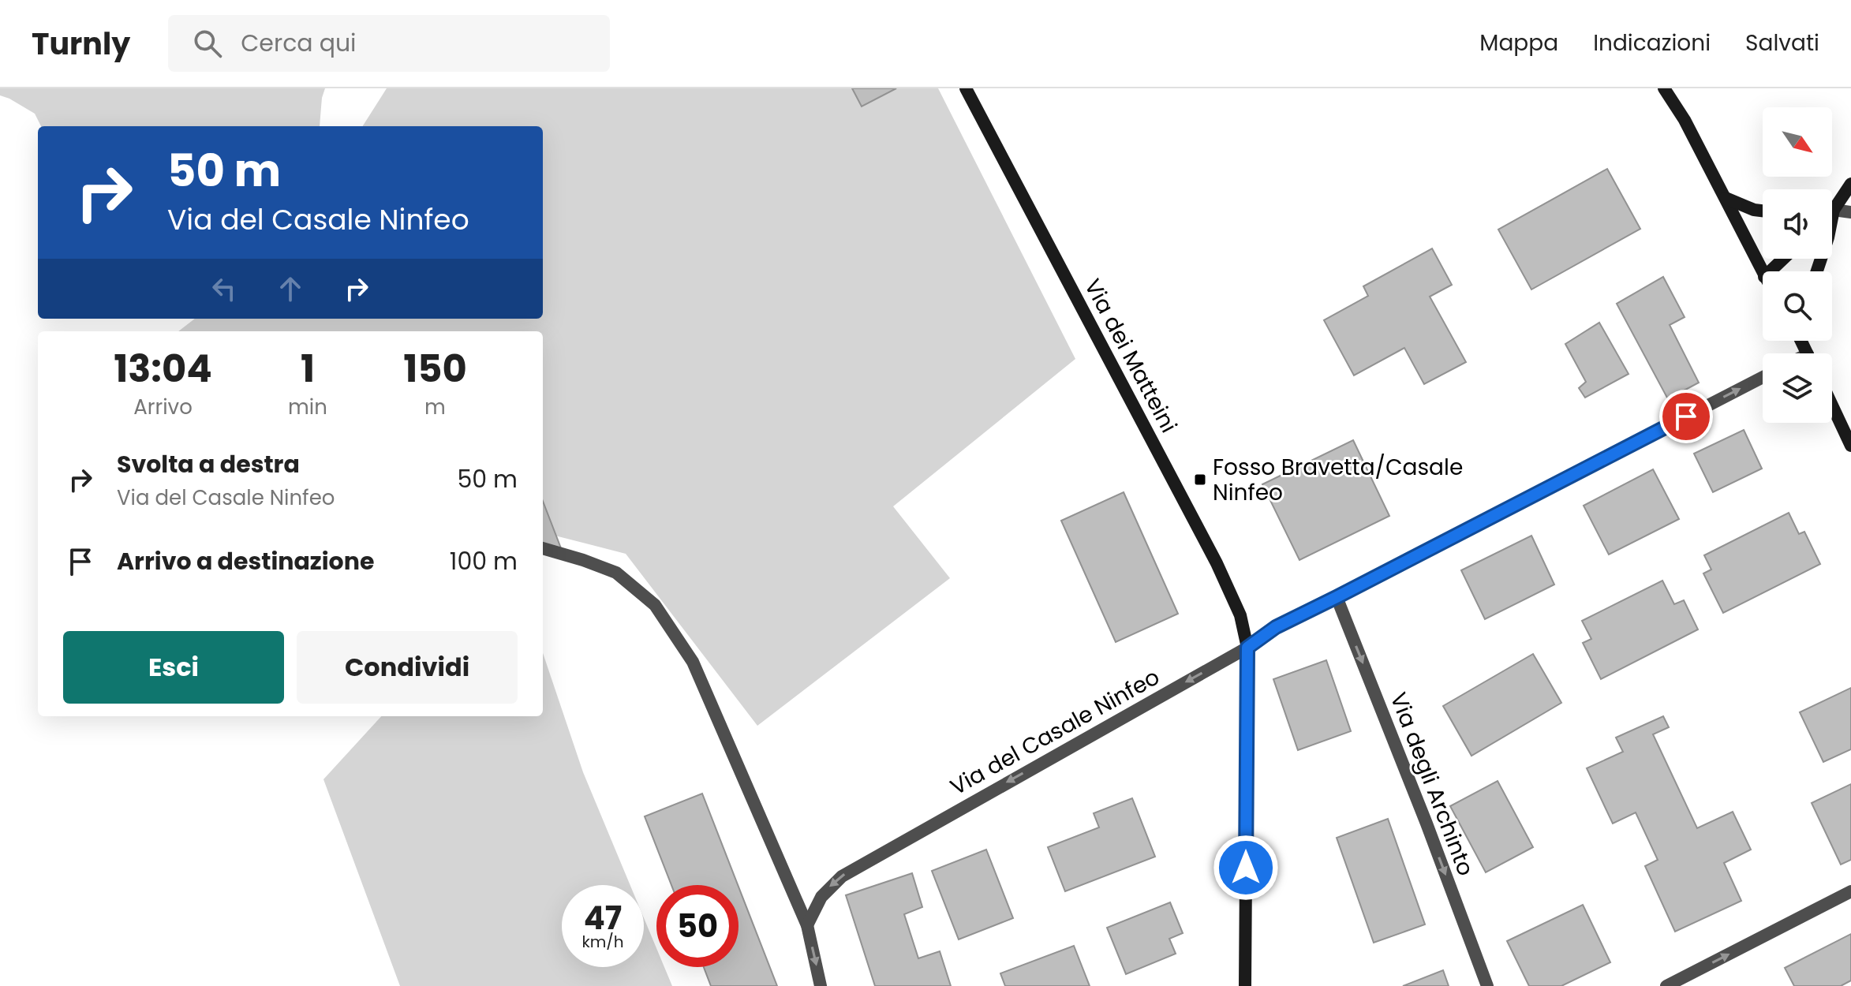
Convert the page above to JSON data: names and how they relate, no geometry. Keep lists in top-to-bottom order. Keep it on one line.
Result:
{"streets":{"main road":["Via dei Matteini"],"street":["Via del Casale Ninfeo","Via degli Archinto"]},"crossings":[["Via dei Matteini","Via del Casale Ninfeo"],["Via del Casale Ninfeo","Via degli Archinto"]],"one_way":["Via degli Archinto"],"places":{"transit":["Fosso Bravetta/Casale Ninfeo"]},"north":"bottom right","page":{"header":"Turnly","search":"Cerca qui","nav":["Mappa","Indicazioni","Salvati"],"turn":["50 m","Via del Casale Ninfeo"],"eta":["13:04","Arrivo","1","min","150","m"],"list":[{"name":"Svolta a destra","note":"Via del Casale Ninfeo","value":"50 m"},{"name":"Arrivo a destinazione","value":"100 m"}],"buttons":["Esci","Condividi"],"speed":"47 km/h","limit":"50"}}
